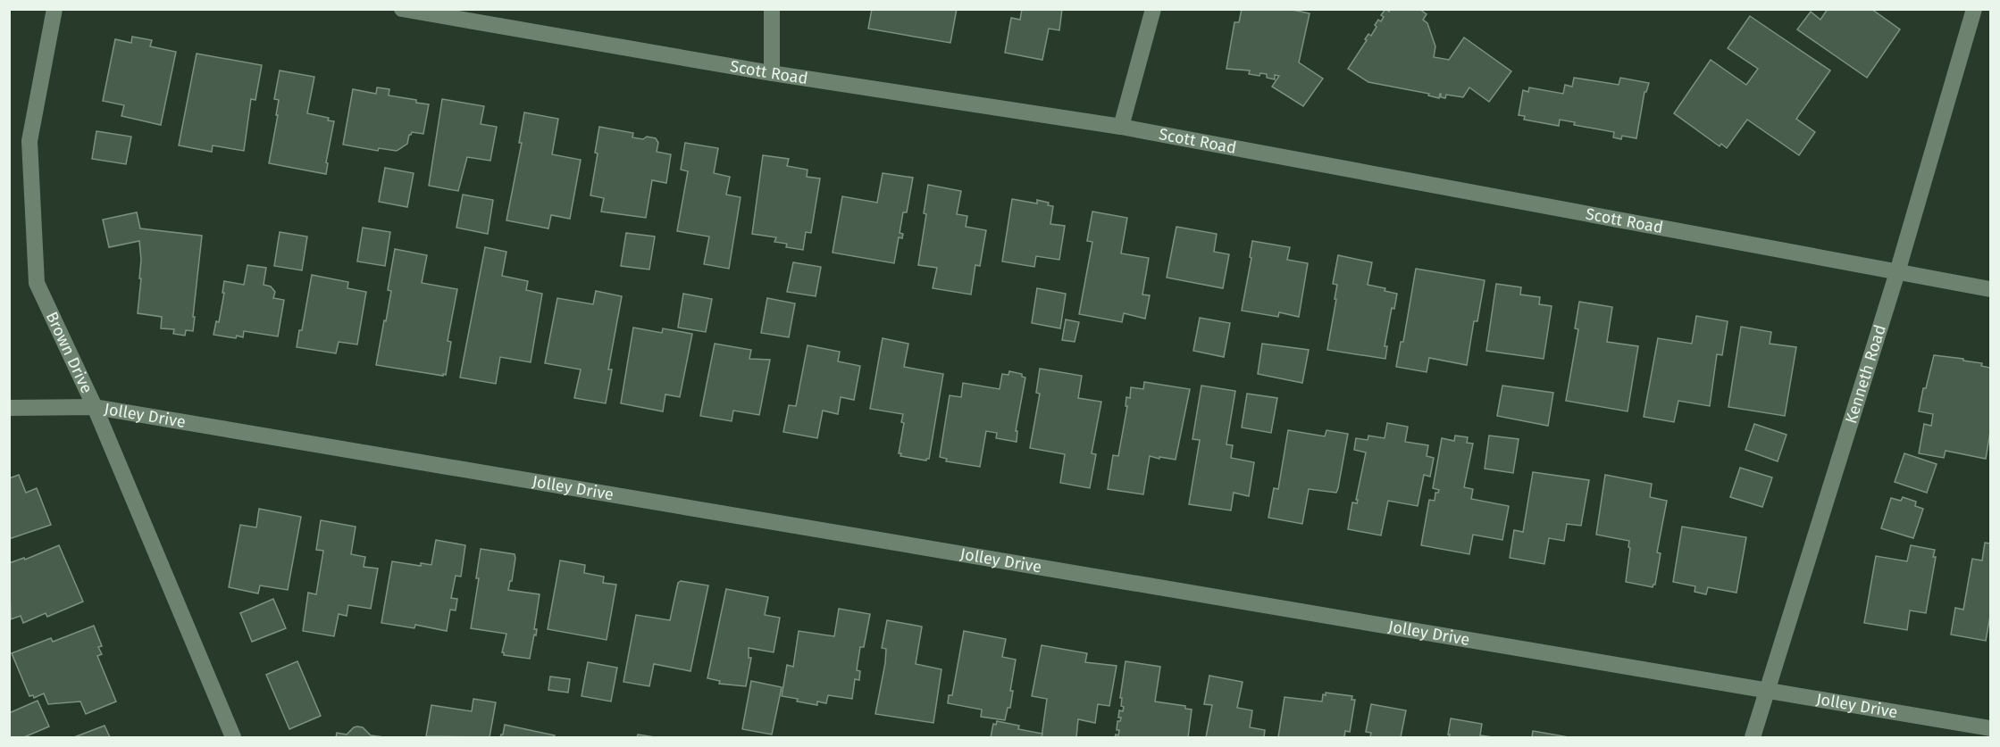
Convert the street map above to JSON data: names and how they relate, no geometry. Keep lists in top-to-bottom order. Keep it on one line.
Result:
{"streets":{"street":["Scott Road","Brown Drive","Kenneth Road","Jolley Drive"]},"crossings":[["Scott Road","Kenneth Road"],["Brown Drive","Jolley Drive"],["Kenneth Road","Jolley Drive"]]}
